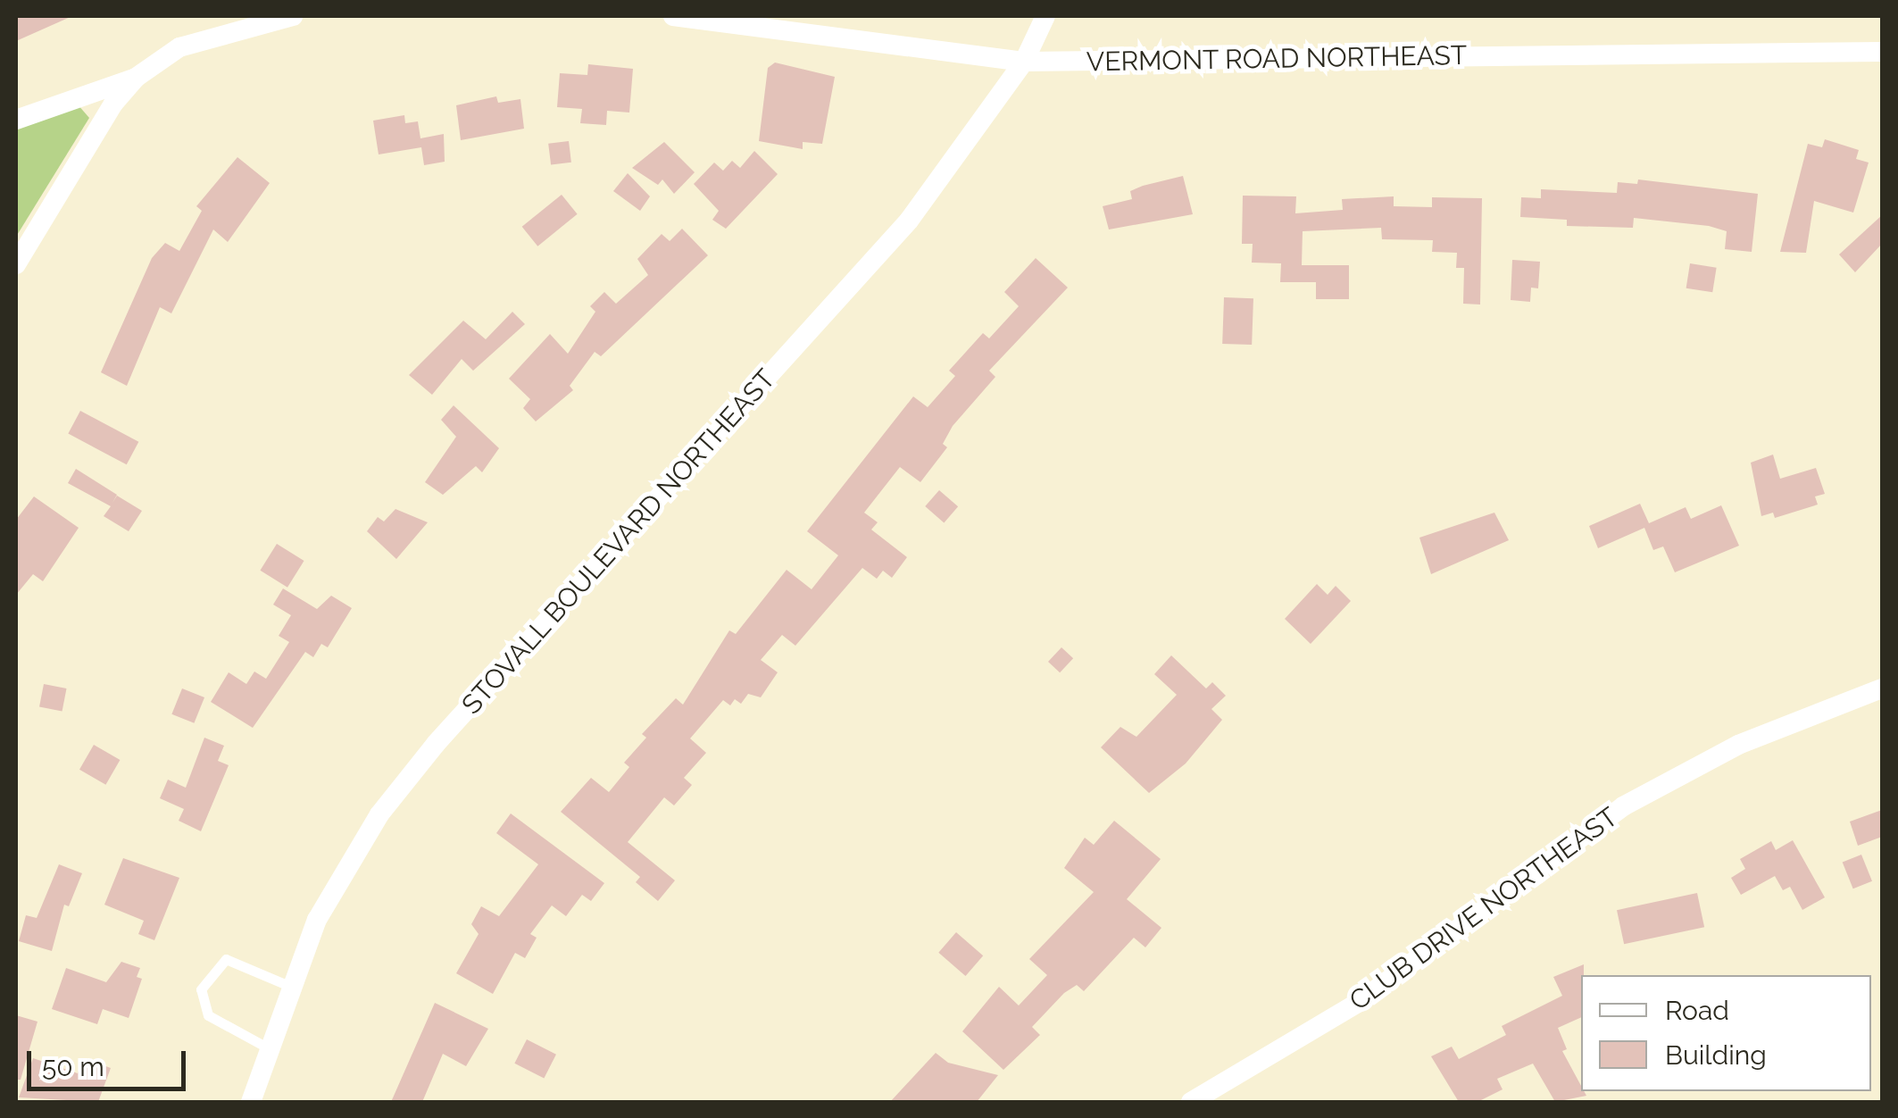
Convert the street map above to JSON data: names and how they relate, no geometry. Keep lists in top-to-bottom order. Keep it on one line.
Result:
{"streets":{"street":["VERMONT ROAD NORTHEAST","STOVALL BOULEVARD NORTHEAST","CLUB DRIVE NORTHEAST"]},"crossings":[["VERMONT ROAD NORTHEAST","STOVALL BOULEVARD NORTHEAST"]],"legend":["Road","Building"],"scale_bar":"50 m"}
